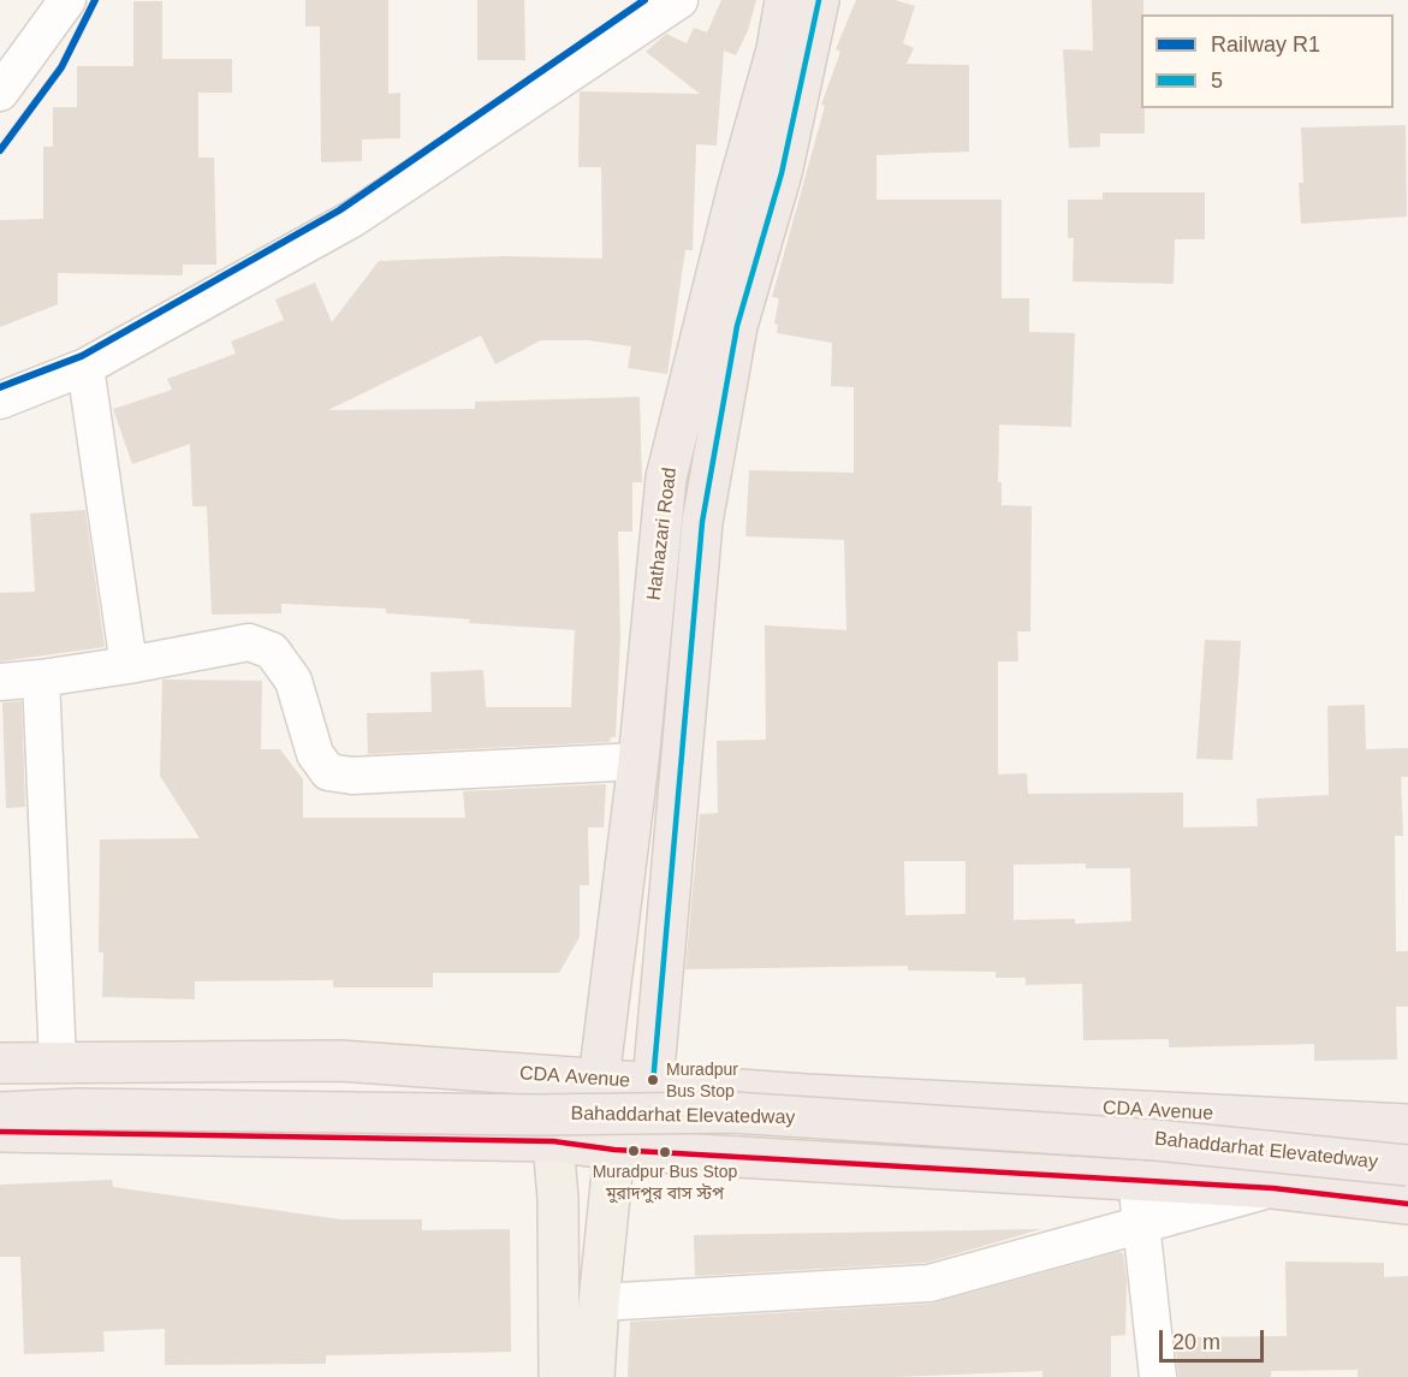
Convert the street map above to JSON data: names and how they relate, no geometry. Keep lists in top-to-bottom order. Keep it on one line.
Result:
{"streets":{"highway":["Hathazari Road","CDA Avenue","Bahaddarhat Elevatedway"]},"crossings":[["Hathazari Road","CDA Avenue"]],"places":["Muradpur Bus Stop","Muradpur Bus Stop মুরাদপুর বাস স্টপ"],"lines":["rail line R1","transit line 5"],"legend":["Railway R1","5"],"scale_bar":"20 m"}
